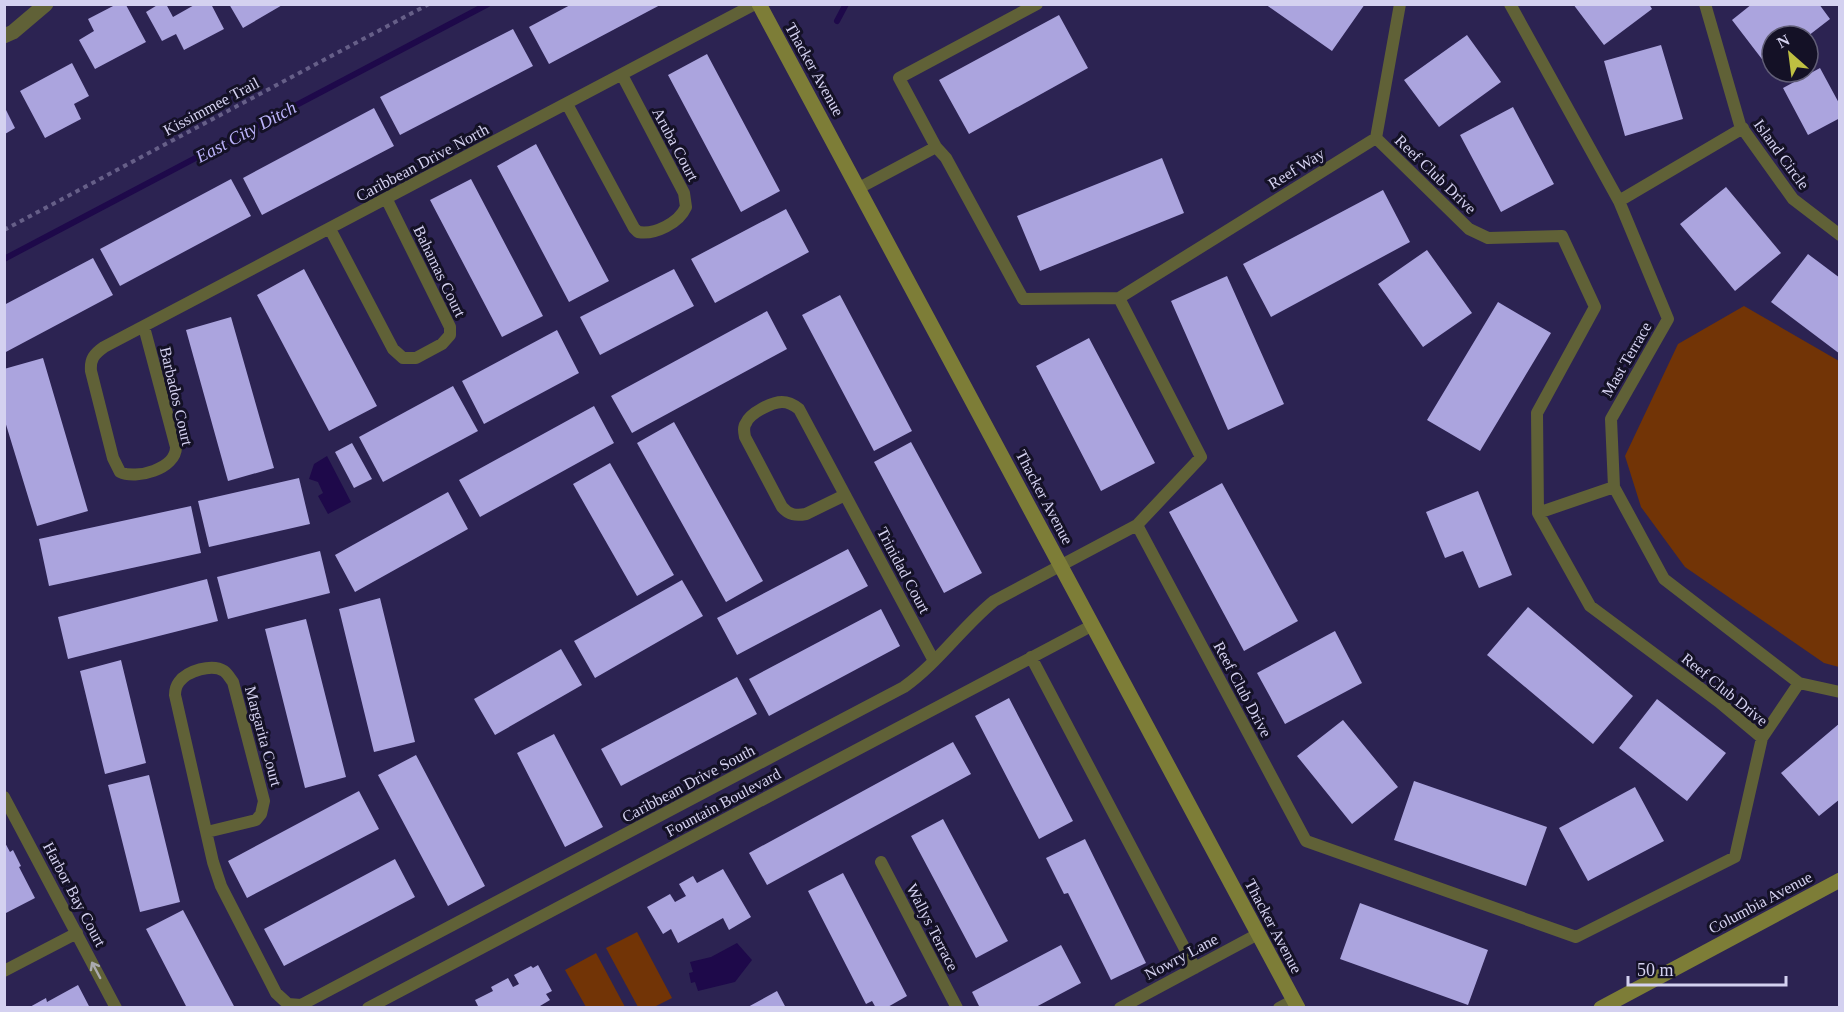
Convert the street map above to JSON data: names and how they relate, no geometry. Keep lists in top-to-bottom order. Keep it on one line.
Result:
{"streets":{"street":["Thacker Avenue","Columbia Avenue"],"lane":["Aruba Court","Island Circle","Caribbean Drive North","Reef Way","Reef Club Drive","Bahamas Court","Mast Terrace","Barbados Court","Trinidad Court","Margarita Court","Caribbean Drive South","Fountain Boulevard","Harbor Bay Court","Wallys Terrace","Nowry Lane"],"path":["Kissimmee Trail"]},"crossings":[["Thacker Avenue","Caribbean Drive North"],["Thacker Avenue","Caribbean Drive South"],["Thacker Avenue","Fountain Boulevard"],["Thacker Avenue","Nowry Lane"],["Aruba Court","Caribbean Drive North"],["Caribbean Drive North","Bahamas Court"],["Caribbean Drive North","Barbados Court"],["Reef Way","Reef Club Drive"],["Trinidad Court","Caribbean Drive South"],["Margarita Court","Caribbean Drive South"]],"one_way":["Harbor Bay Court"],"water":["East City Ditch"],"scale_bar":"50 m","north":"top left"}
